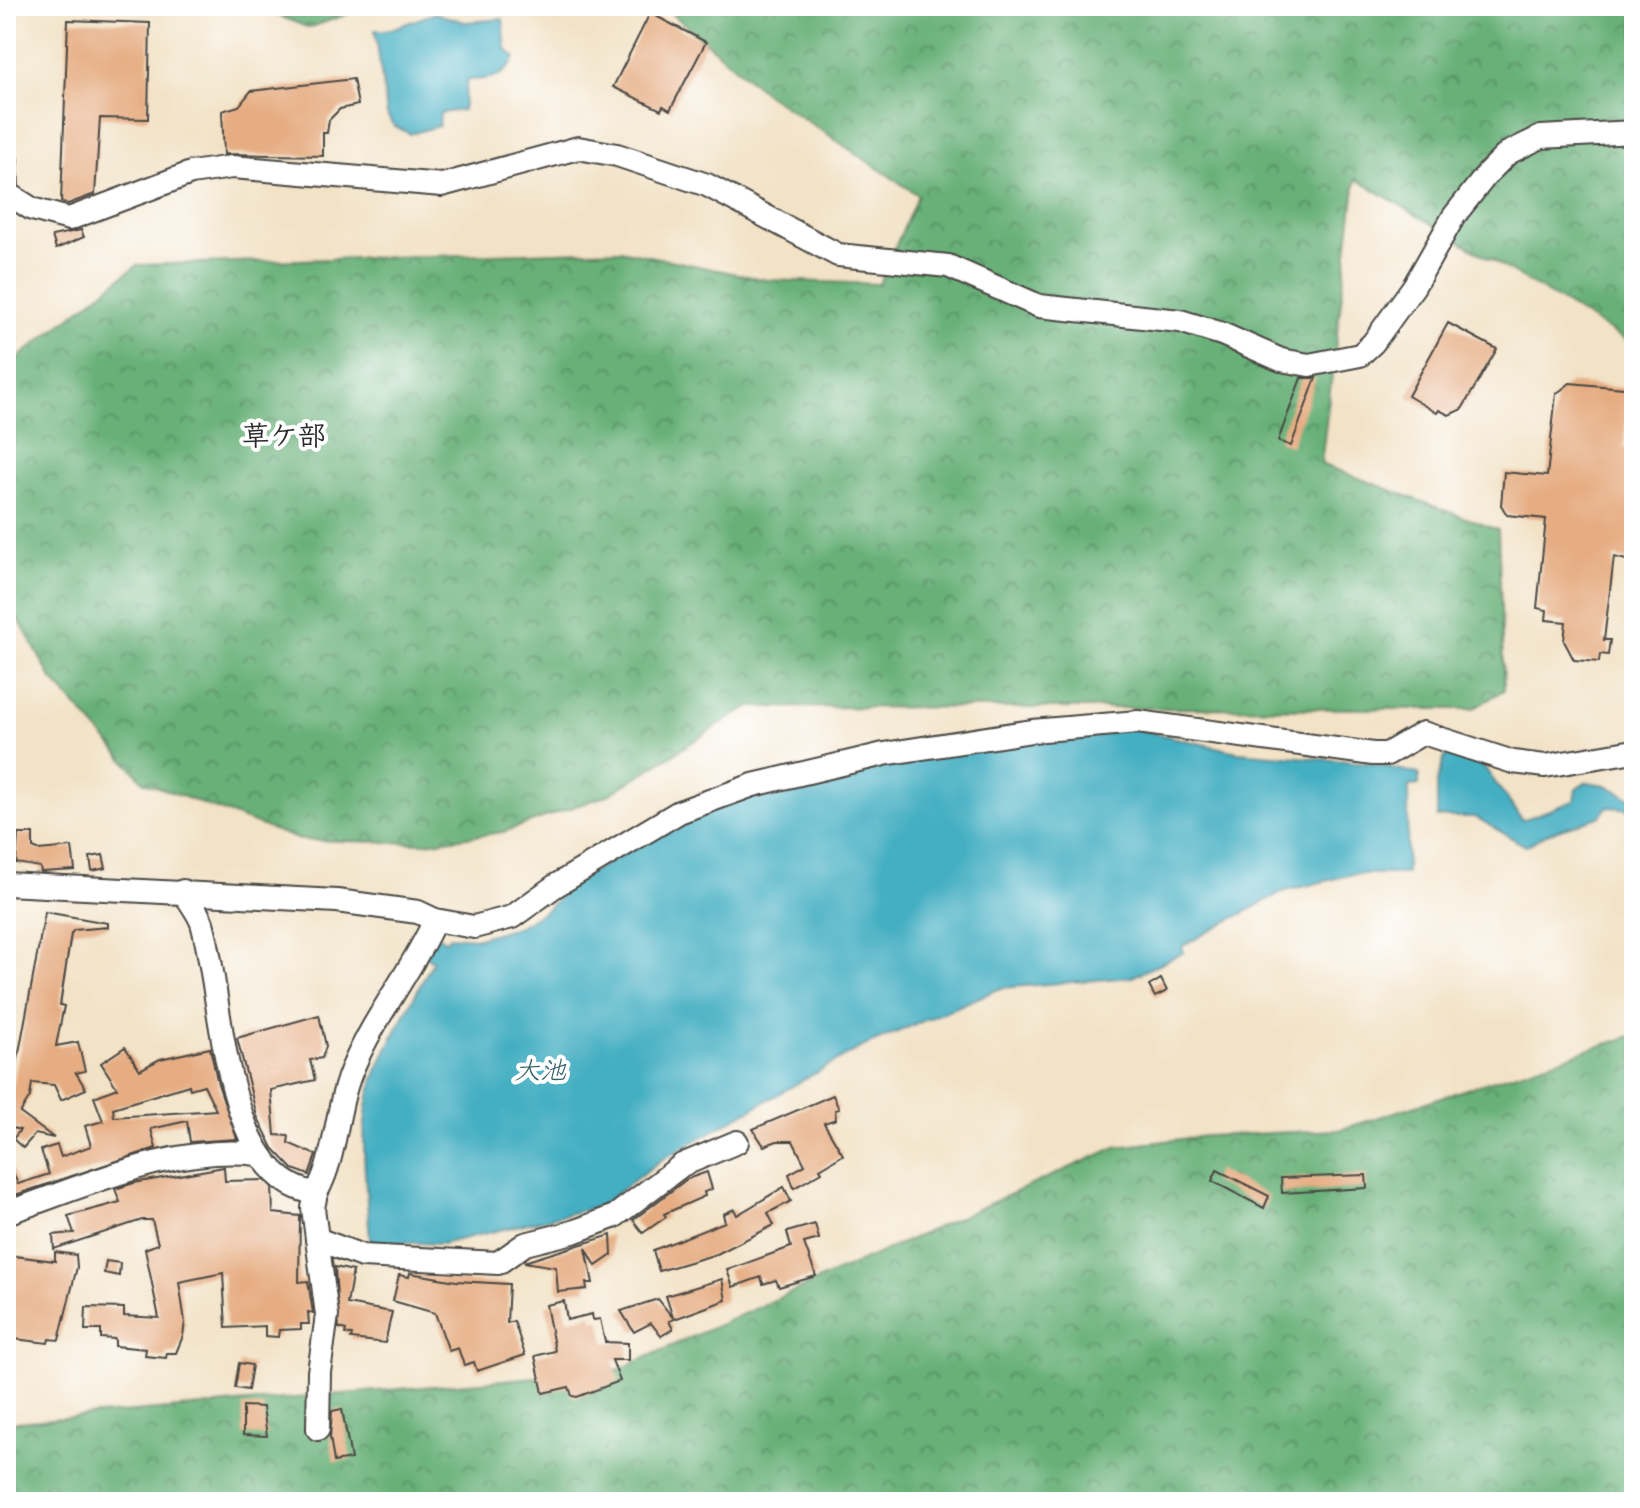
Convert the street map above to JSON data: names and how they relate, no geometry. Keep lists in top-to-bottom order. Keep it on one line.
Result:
{"districts":["草ケ部"],"water":["大池"]}
